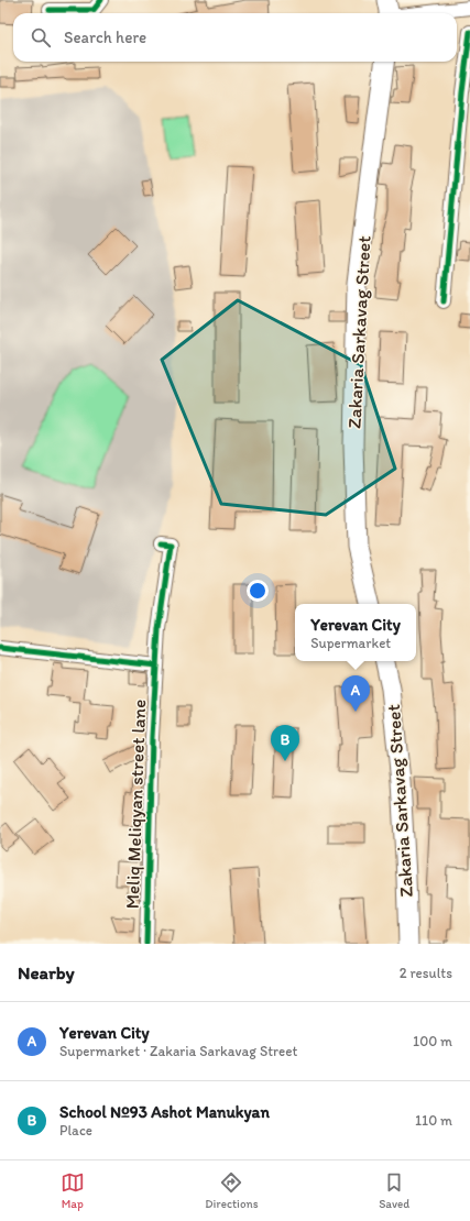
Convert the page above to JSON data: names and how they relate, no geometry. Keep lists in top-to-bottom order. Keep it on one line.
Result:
{"streets":{"main road":["Zakaria Sarkavag Street"],"street":["Meliq Meliqyan street lane"]},"page":{"search":"Search here","popup":["Yerevan City","Supermarket"],"pins":["A","B"],"heading":["Nearby","2 results"],"list":[{"mark":"A","name":"Yerevan City","note":"Supermarket · Zakaria Sarkavag Street","value":"100 m"},{"mark":"B","name":"School №93 Ashot Manukyan","note":"Place","value":"110 m"}],"nav":["Map","Directions","Saved"]}}
